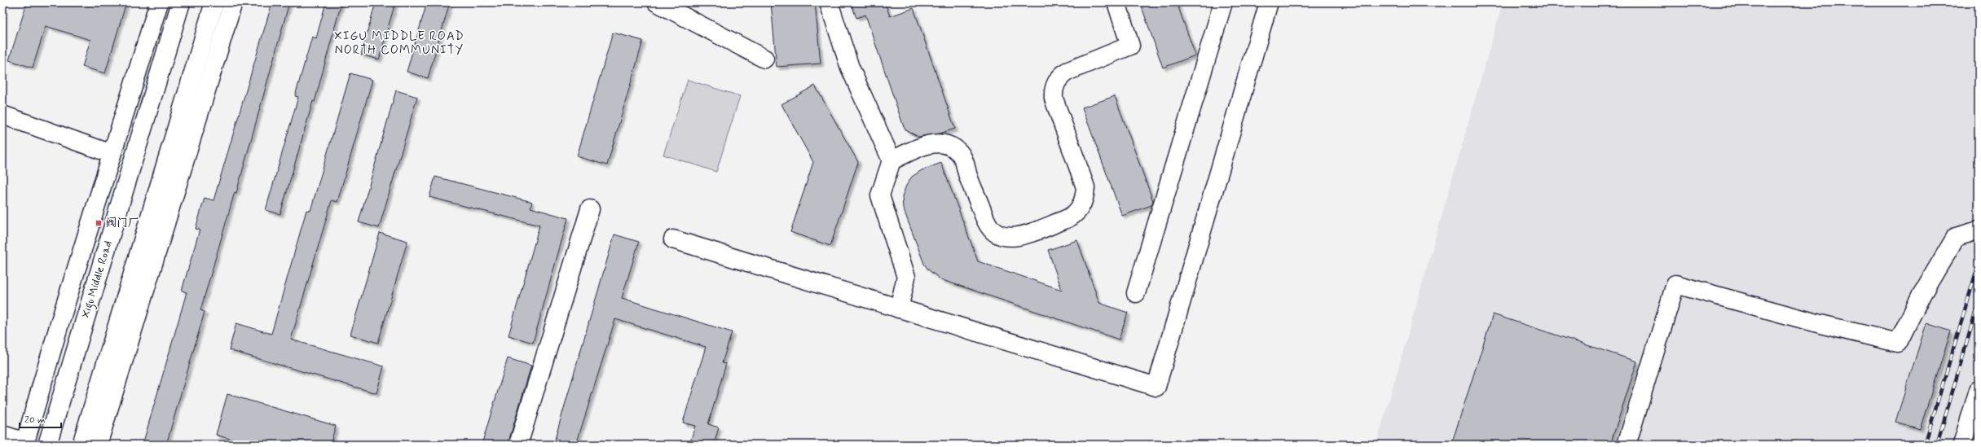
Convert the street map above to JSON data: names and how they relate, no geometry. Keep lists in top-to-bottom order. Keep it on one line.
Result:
{"streets":{"street":["Xigu Middle Road"]},"districts":["XIGU MIDDLE ROAD NORTH COMMUNITY"],"places":{"transit":["阀门厂"]},"scale_bar":"20 m"}
